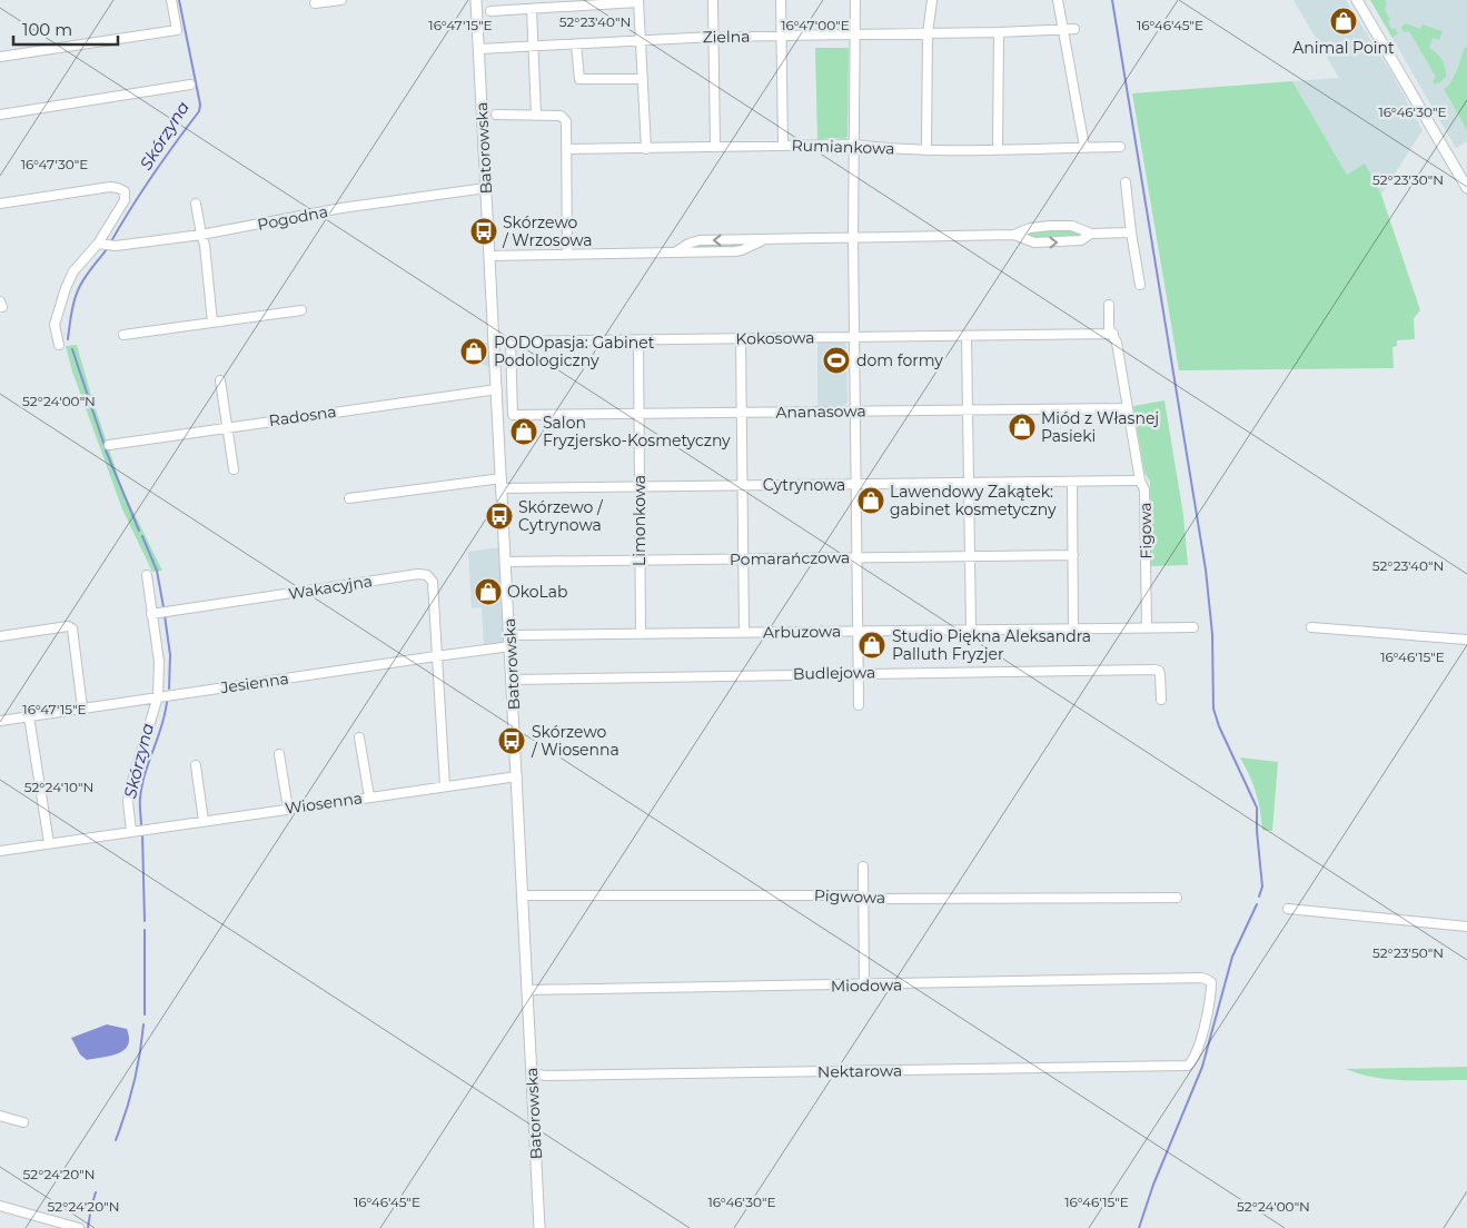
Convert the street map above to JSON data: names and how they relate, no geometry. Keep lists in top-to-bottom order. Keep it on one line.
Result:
{"streets":{"street":["Zielna","Rumiankowa","Batorowska","Pogodna","Kokosowa","Ananasowa","Radosna","Cytrynowa","Limonkowa","Figowa","Pomarańczowa","Wakacyjna","Arbuzowa","Budlejowa","Jesienna","Wiosenna","Pigwowa","Miodowa","Nektarowa"]},"crossings":[["Zielna","Batorowska"],["Batorowska","Pogodna"],["Batorowska","Radosna"],["Batorowska","Cytrynowa"],["Batorowska","Pomarańczowa"],["Batorowska","Arbuzowa"],["Batorowska","Budlejowa"],["Batorowska","Jesienna"],["Batorowska","Wiosenna"],["Batorowska","Pigwowa"],["Batorowska","Miodowa"],["Batorowska","Nektarowa"],["Kokosowa","Ananasowa"],["Kokosowa","Limonkowa"],["Kokosowa","Figowa"],["Ananasowa","Limonkowa"],["Ananasowa","Figowa"],["Cytrynowa","Limonkowa"],["Cytrynowa","Figowa"],["Limonkowa","Pomarańczowa"],["Limonkowa","Arbuzowa"],["Figowa","Arbuzowa"],["Wakacyjna","Jesienna"],["Miodowa","Nektarowa"]],"water":["Skórzyna"],"places":{"shop":["Animal Point","PODOpasja: Gabinet Podologiczny","Miód z Własnej Pasieki","Salon Fryzjersko-Kosmetyczny","Lawendowy Zakątek: gabinet kosmetyczny","OkoLab","Studio Piękna Aleksandra Palluth Fryzjer"],"bus stop":["Skórzewo / Wrzosowa","Skórzewo / Cytrynowa","Skórzewo / Wiosenna"],"sports":["dom formy"]},"scale_bar":"100 m","coordinates":["52°23'40\"N","16°47'15\"E","16°47'00\"E","16°46'45\"E","16°46'30\"E","16°47'30\"E","52°23'30\"N","52°24'00\"N","16°46'15\"E","52°24'10\"N","52°23'50\"N","52°24'20\"N"]}
